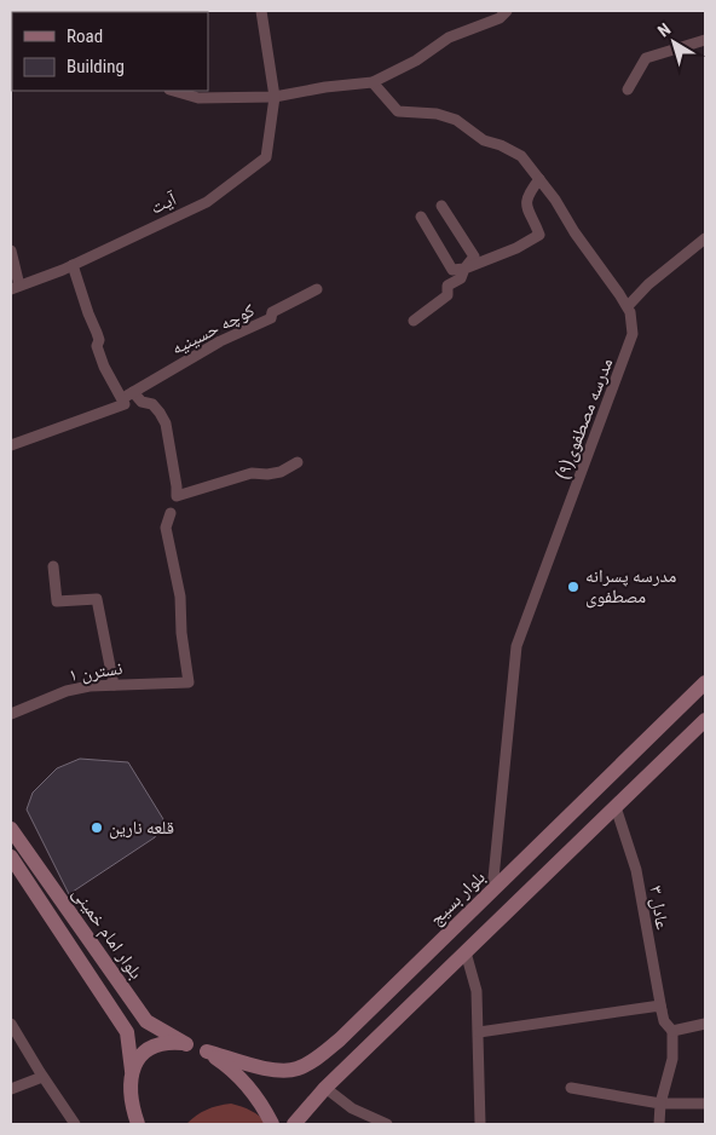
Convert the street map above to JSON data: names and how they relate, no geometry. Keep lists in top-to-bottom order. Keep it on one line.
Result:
{"streets":{"main road":["بلوار بسیج","بلوار امام خمینی"],"street":["آیت","کوچه حسینیه","مدرسه مصطفوی(۹)","نسترن ۱","عادل ۳"]},"crossings":[["مدرسه مصطفوی(۹)","بلوار بسیج"],["بلوار بسیج","بلوار امام خمینی"]],"places":["مدرسه پسرانه مصطفوی","قلعه نارین"],"legend":["Road","Building"],"north":"top left"}
